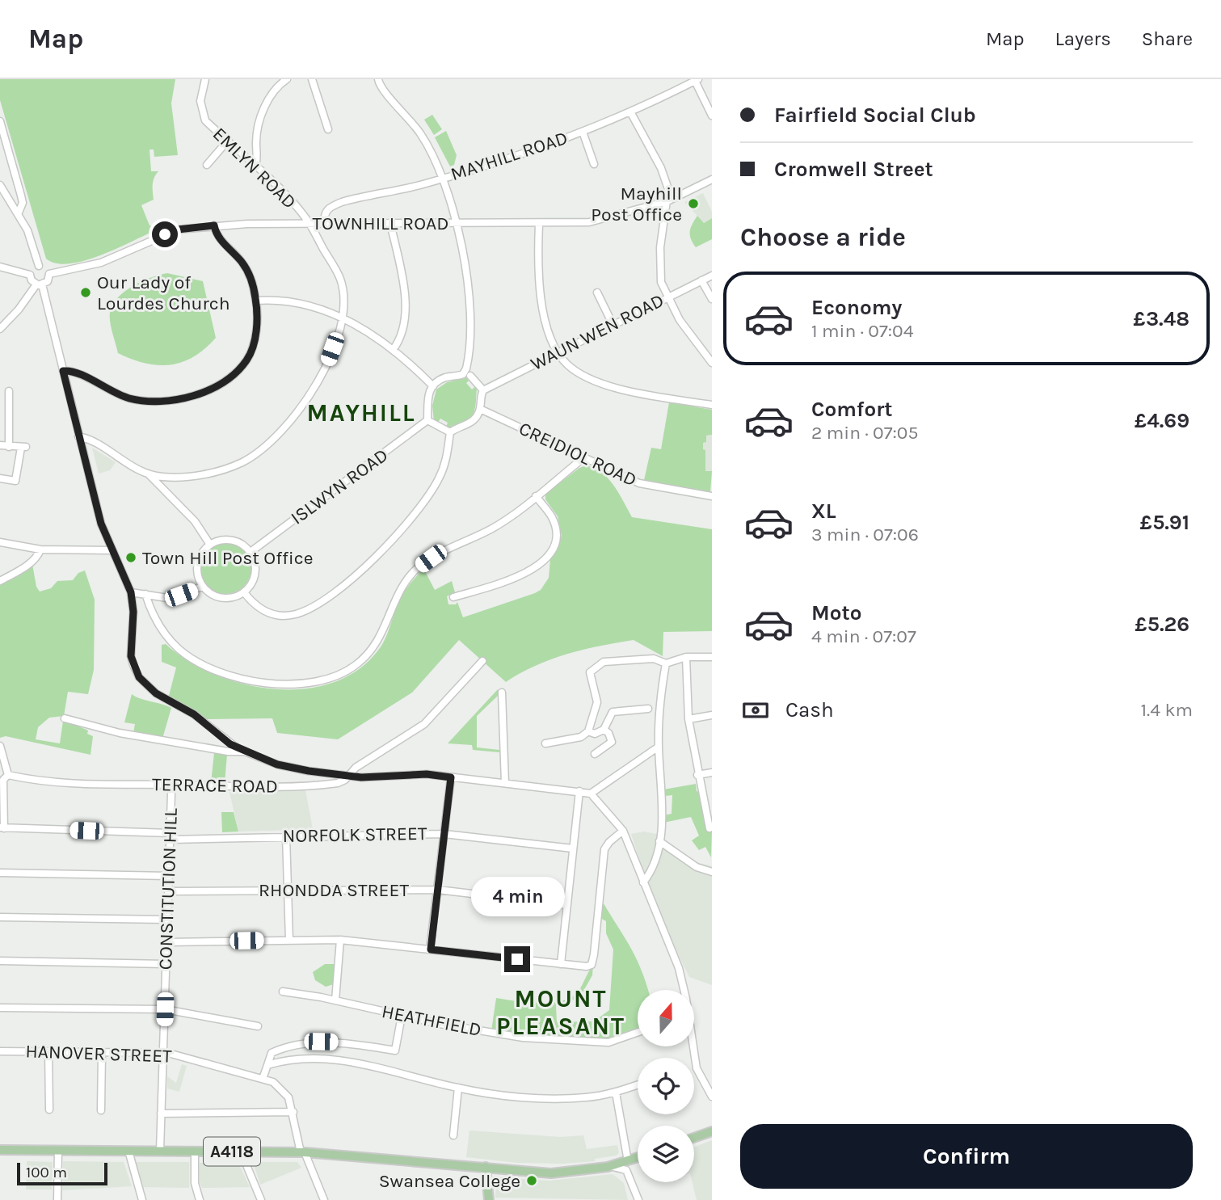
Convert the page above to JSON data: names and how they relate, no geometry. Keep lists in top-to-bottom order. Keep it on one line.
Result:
{"streets":{"main road":["A4118"],"street":["MAYHILL ROAD","EMLYN ROAD","TOWNHILL ROAD","WAUN WEN ROAD","CREIDIOL ROAD","ISLWYN ROAD","TERRACE ROAD","NORFOLK STREET","CONSTITUTION HILL","RHONDDA STREET","HEATHFIELD","HANOVER STREET"]},"crossings":[["MAYHILL ROAD","TOWNHILL ROAD"],["EMLYN ROAD","TOWNHILL ROAD"],["WAUN WEN ROAD","CREIDIOL ROAD"],["WAUN WEN ROAD","ISLWYN ROAD"],["CREIDIOL ROAD","ISLWYN ROAD"],["NORFOLK STREET","CONSTITUTION HILL"],["CONSTITUTION HILL","RHONDDA STREET"],["CONSTITUTION HILL","HANOVER STREET"],["CONSTITUTION HILL","A4118"],["HANOVER STREET","A4118"]],"districts":["MAYHILL","MOUNT PLEASANT"],"places":["Mayhill Post Office","Our Lady of Lourdes Church","Town Hill Post Office","Swansea College"],"scale_bar":"100 m","north":"top","page":{"header":"Map","nav":["Map","Layers","Share"],"banner":["Fairfield Social Club","Cromwell Street"],"heading":"Choose a ride","list":[{"name":"Economy","note":"1 min · 07:04","value":"£3.48"},{"name":"Comfort","note":"2 min · 07:05","value":"£4.69"},{"name":"XL","note":"3 min · 07:06","value":"£5.91"},{"name":"Moto","note":"4 min · 07:07","value":"£5.26"}],"pay":["Cash","1.4 km"],"bubble":"4 min","buttons":"Confirm","scale":"100 m"}}
